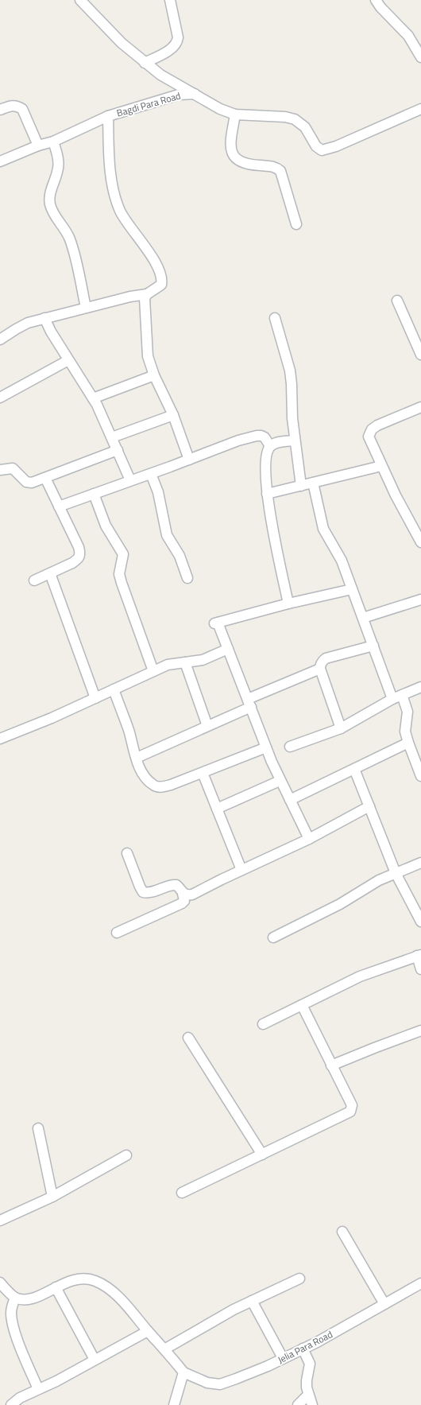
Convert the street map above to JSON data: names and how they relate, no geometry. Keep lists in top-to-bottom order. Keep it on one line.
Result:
{"streets":{"street":["Bagdi Para Road","Jelia Para Road"]}}
